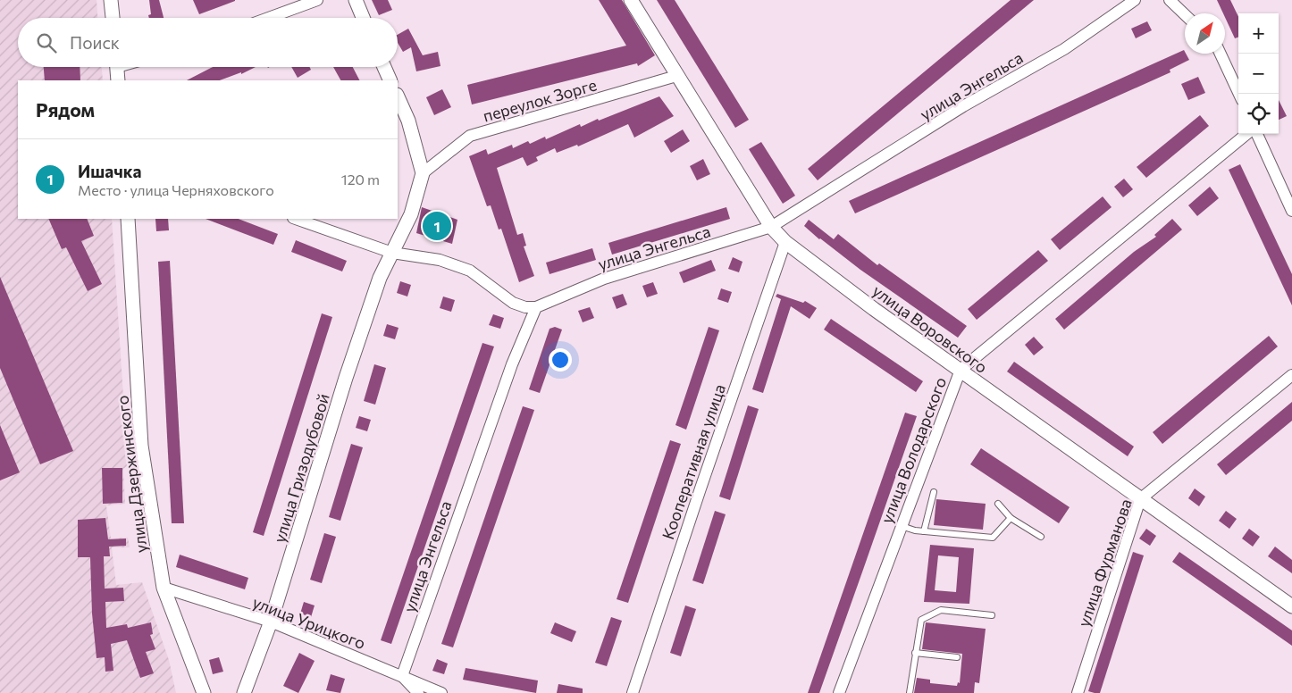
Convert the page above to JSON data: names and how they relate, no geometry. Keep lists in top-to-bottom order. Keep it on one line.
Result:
{"streets":{"street":["улица Энгельса","переулок Зорге","улица Воровского","улица Володарского","Кооперативная улица","улица Гризодубовой","улица Дзержинского","улица Фурманова","улица Урицкого"]},"crossings":[["улица Энгельса","улица Воровского"],["улица Энгельса","улица Урицкого"],["переулок Зорге","улица Воровского"],["переулок Зорге","улица Гризодубовой"],["улица Воровского","улица Володарского"],["улица Воровского","Кооперативная улица"],["улица Воровского","улица Фурманова"],["улица Гризодубовой","улица Урицкого"],["улица Дзержинского","улица Урицкого"]],"north":"top right","page":{"map_buttons":["+","−"],"search":"Поиск","heading":"Рядом","list":[{"mark":"1","name":"Ишачка","note":"Место · улица Черняховского","value":"120 m"}],"pins":"1"}}
